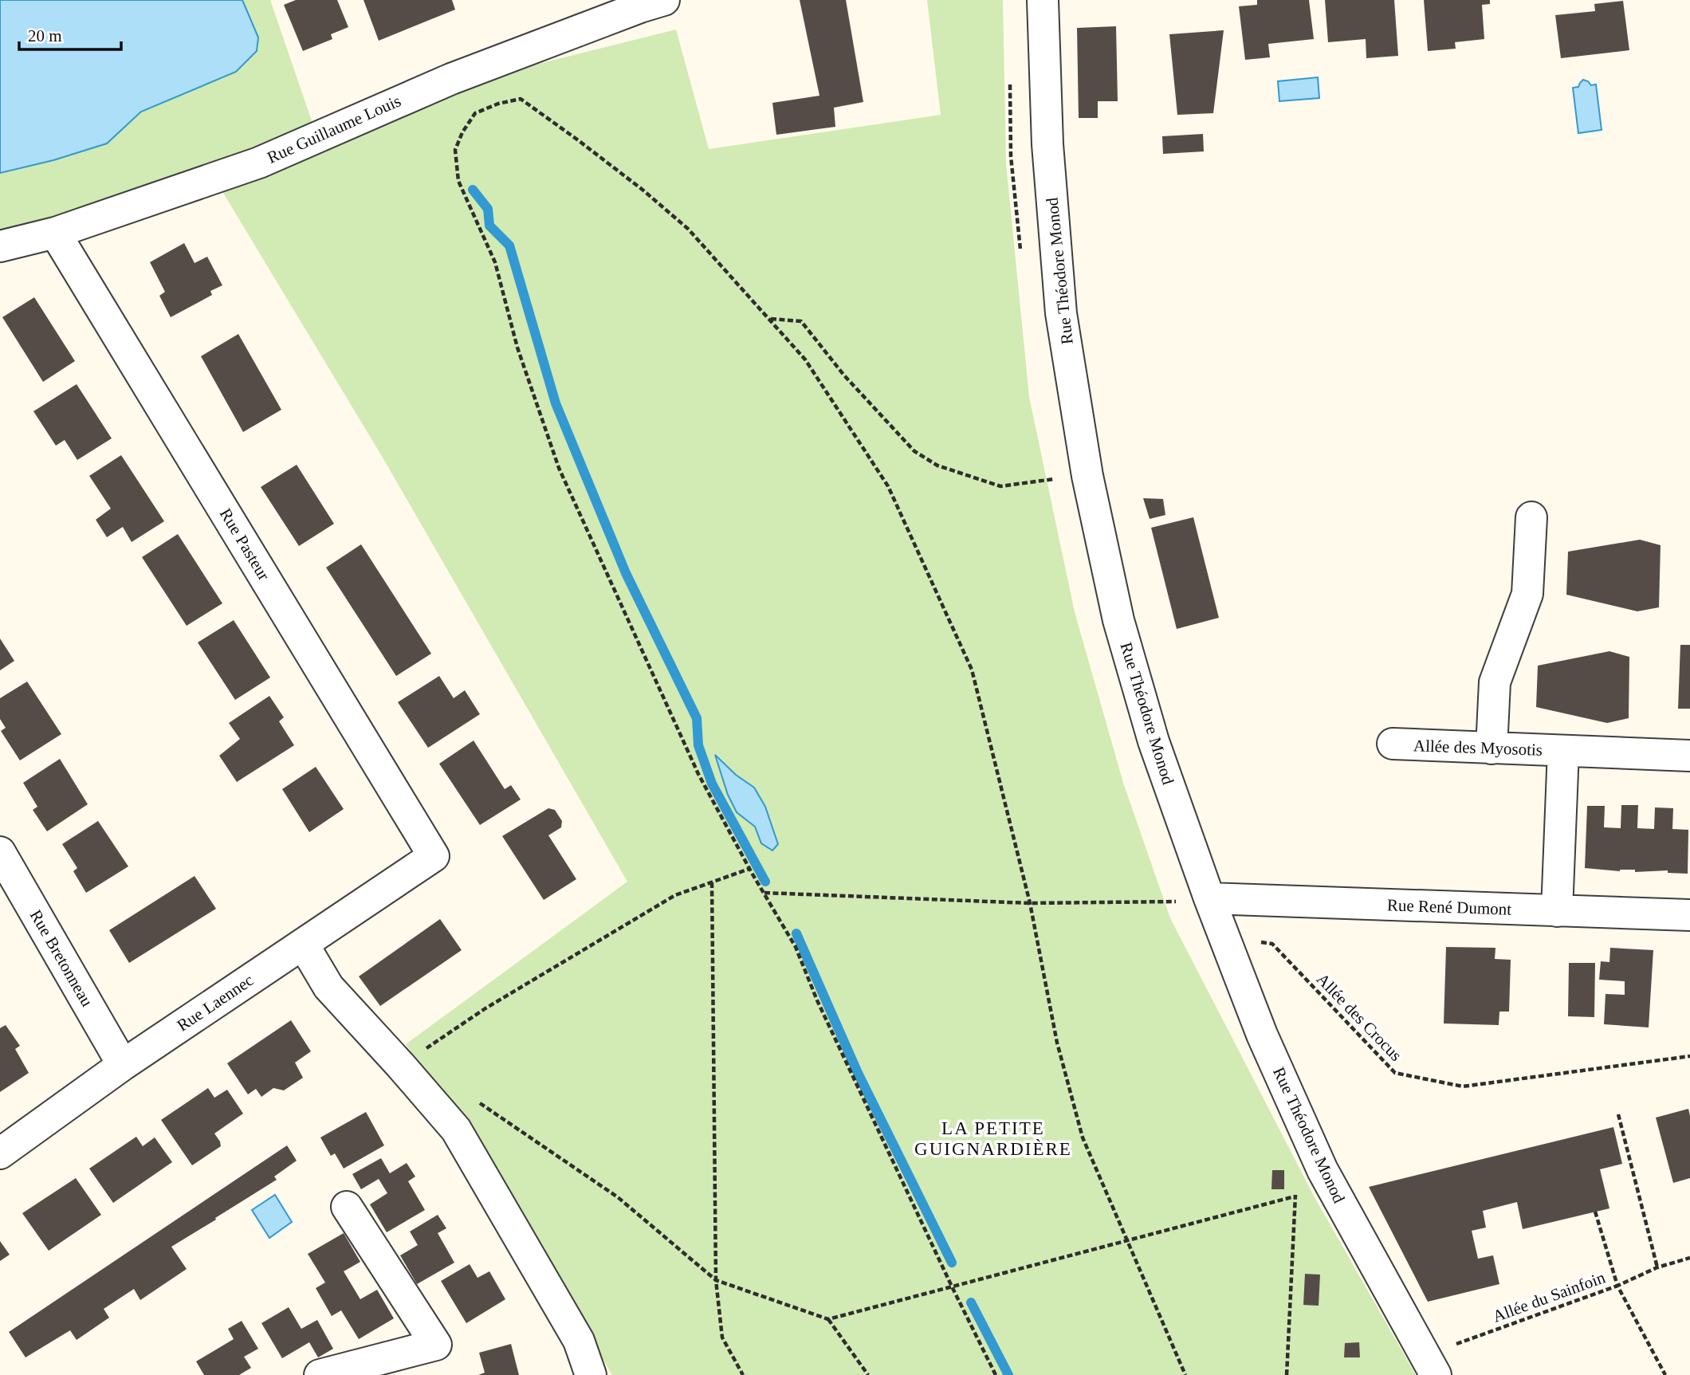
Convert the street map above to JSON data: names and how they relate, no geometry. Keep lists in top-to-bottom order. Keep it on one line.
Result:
{"streets":{"street":["Rue Guillaume Louis","Rue Théodore Monod","Rue Pasteur","Allée des Myosotis","Rue René Dumont","Rue Bretonneau","Rue Laennec"],"path":["Allée des Crocus","Allée du Sainfoin"]},"crossings":[["Rue Guillaume Louis","Rue Pasteur"],["Rue Théodore Monod","Rue René Dumont"],["Rue Théodore Monod","Allée des Crocus"],["Rue Théodore Monod","Allée du Sainfoin"],["Rue Pasteur","Rue Laennec"],["Allée des Myosotis","Rue René Dumont"],["Rue Bretonneau","Rue Laennec"]],"districts":["LA PETITE GUIGNARDIÈRE"],"scale_bar":"20 m"}
